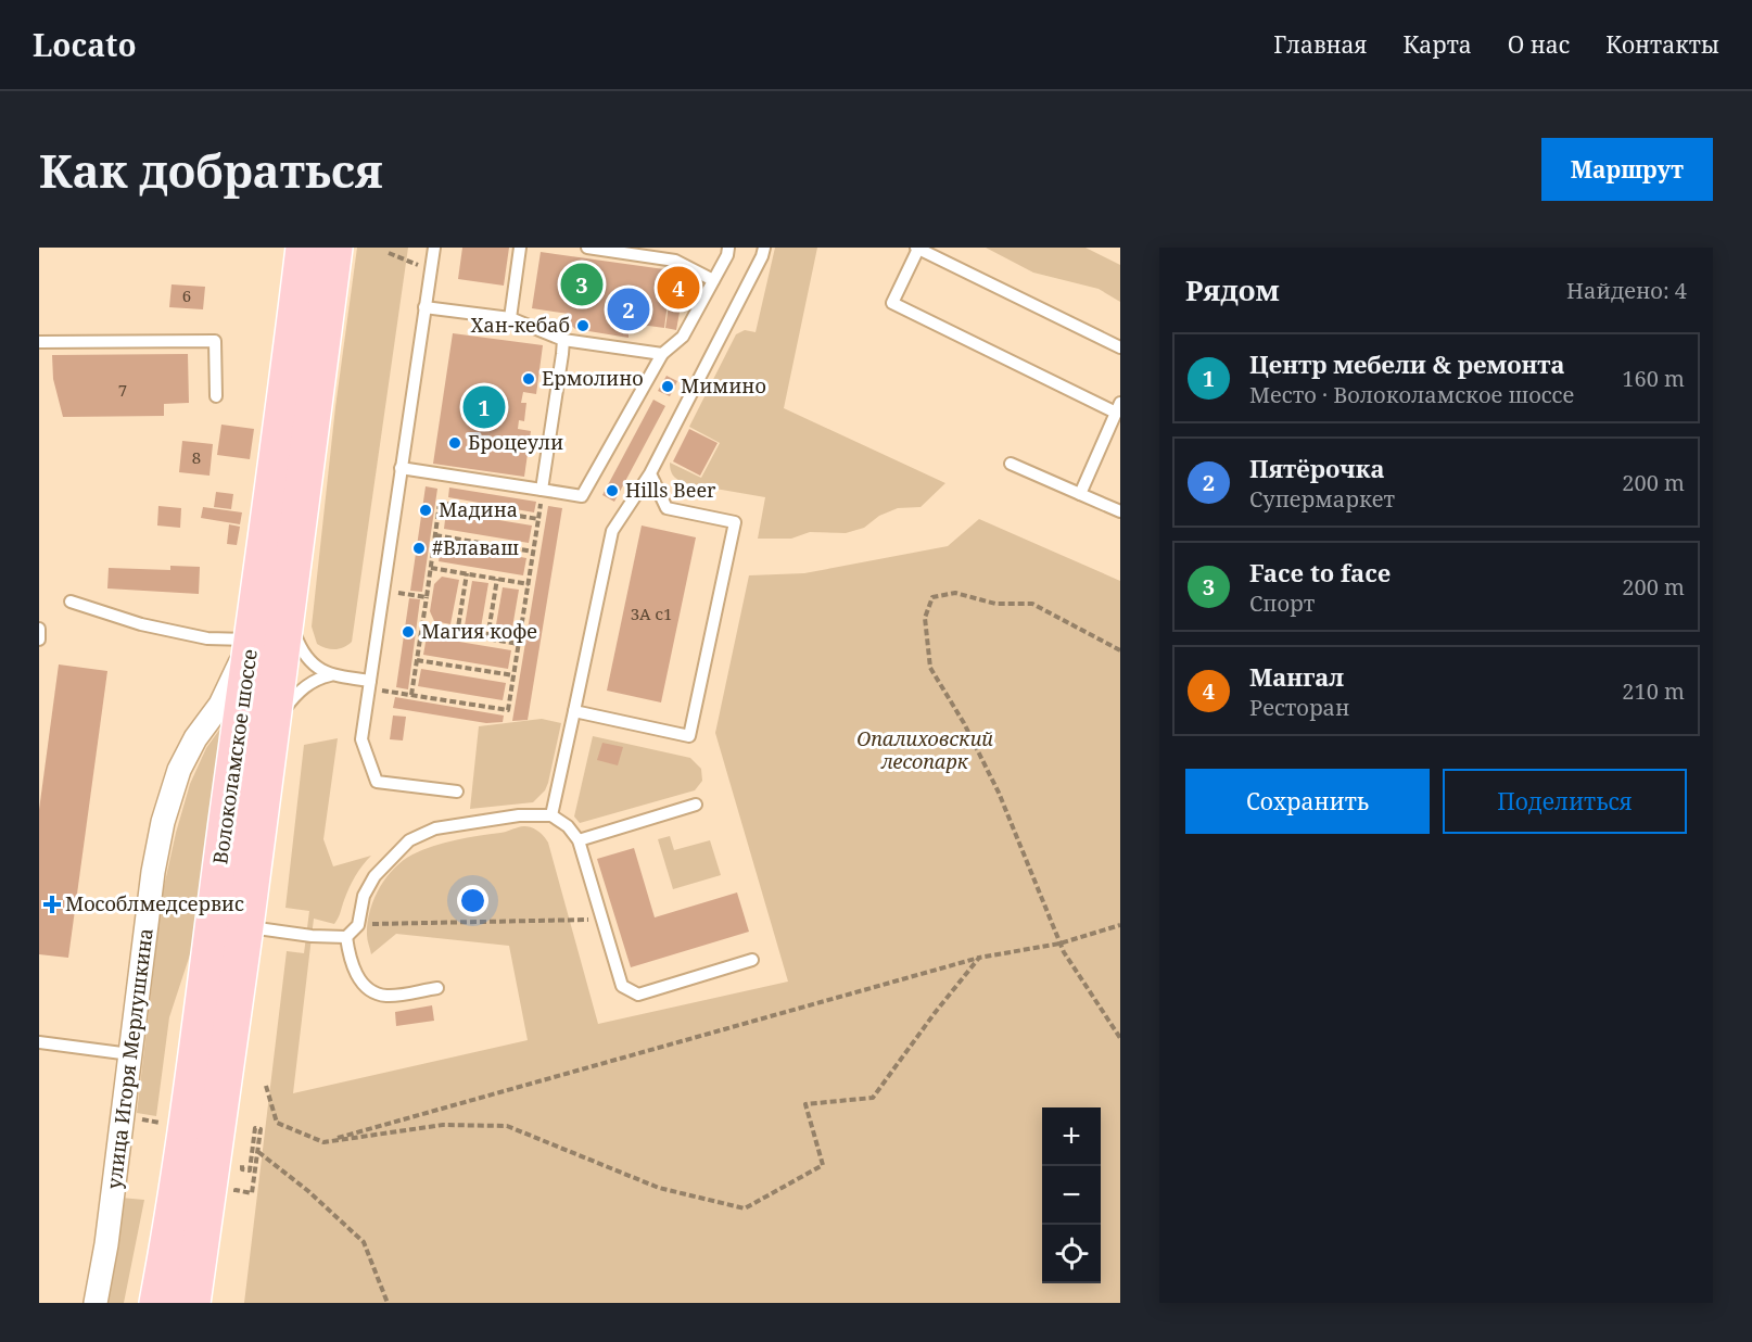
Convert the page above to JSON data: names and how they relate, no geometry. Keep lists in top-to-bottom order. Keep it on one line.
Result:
{"streets":{"main road":["Волоколамское шоссе"],"street":["улица Игоря Мерлушкина"]},"crossings":[["Волоколамское шоссе","улица Игоря Мерлушкина"]],"parks":["Опалиховский лесопарк"],"places":{"other":["Хан-кебаб","Ермолино","Мимино","Броцеули","Hills Beer","Мадина","#Влаваш","Магия кофе"],"health":["Мособлмедсервис"]},"house_numbers":["6","7","8","3А с1"],"page":{"header":"Locato","nav":["Главная","Карта","О нас","Контакты"],"buttons":["Маршрут",["Сохранить","Поделиться"]],"title":"Как добраться","heading":["Рядом","Найдено: 4"],"pins":["3","4","2","1"],"list":[{"mark":"1","name":"Центр мебели & ремонта","note":"Место · Волоколамское шоссе","value":"160 m"},{"mark":"2","name":"Пятёрочка","note":"Супермаркет","value":"200 m"},{"mark":"3","name":"Face to face","note":"Спорт","value":"200 m"},{"mark":"4","name":"Мангал","note":"Ресторан","value":"210 m"}],"map_buttons":["+","−"]}}
